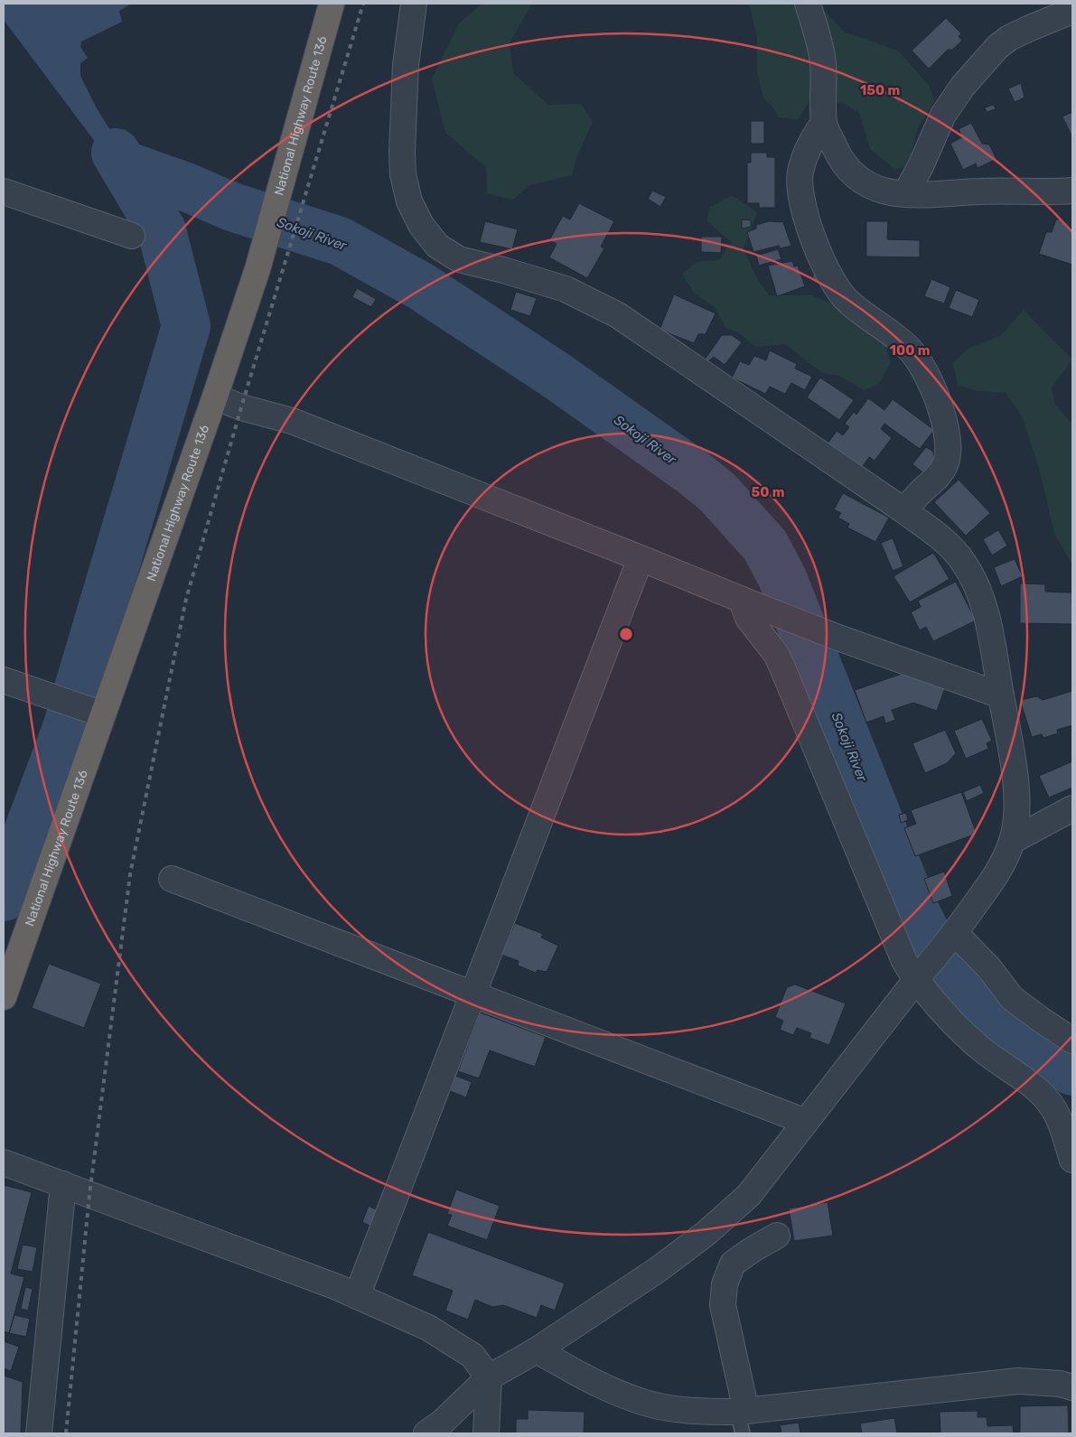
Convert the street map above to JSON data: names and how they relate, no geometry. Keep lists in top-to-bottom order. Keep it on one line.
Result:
{"streets":{"highway":["National Highway Route 136"]},"water":["Sokoji River"],"rings":["150 m","100 m","50 m"]}
